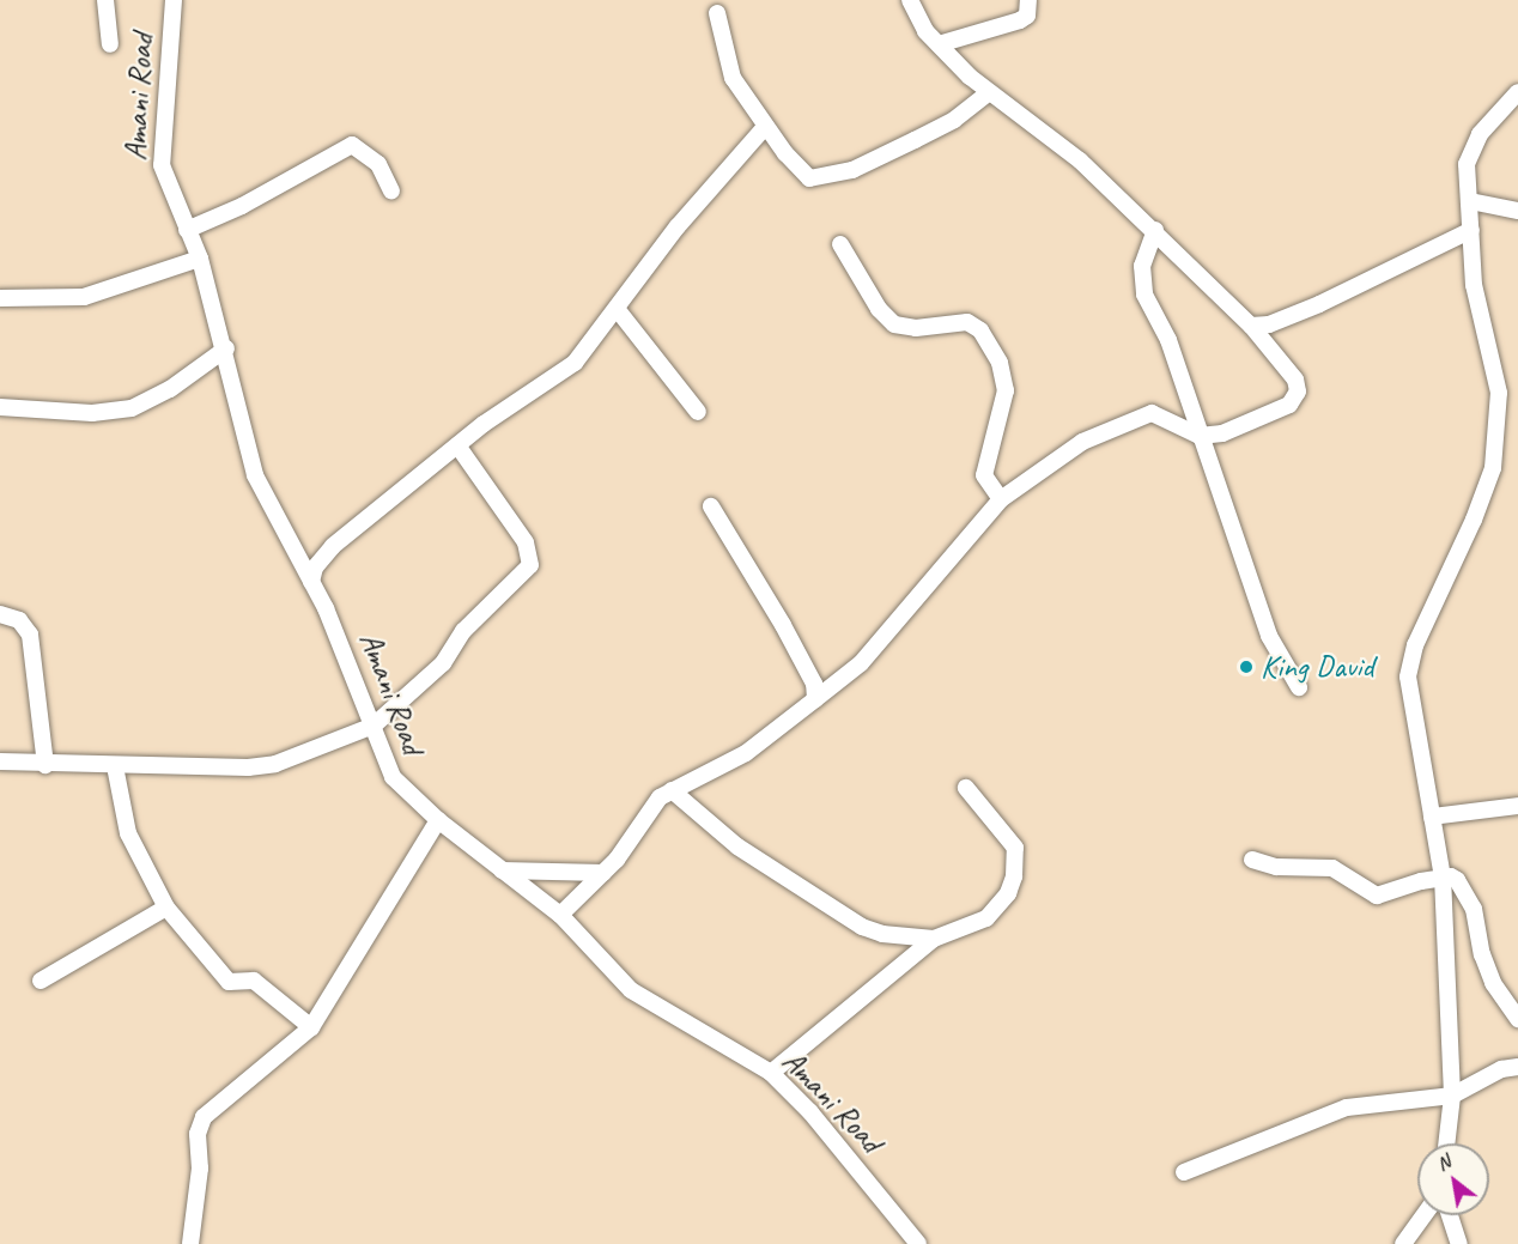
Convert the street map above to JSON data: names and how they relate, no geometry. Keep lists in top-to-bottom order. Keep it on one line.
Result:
{"streets":{"street":["Amani Road"]},"places":["King David"],"north":"top left"}
